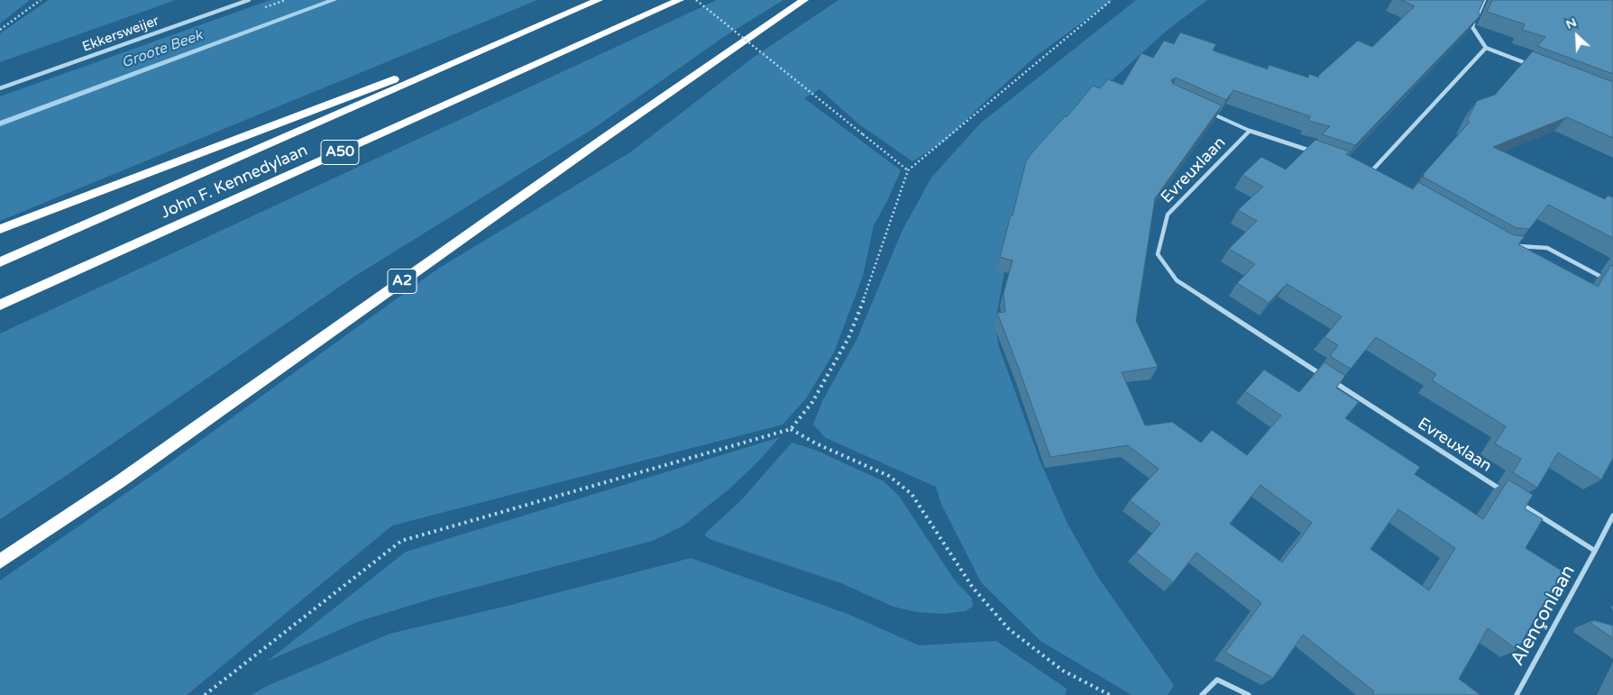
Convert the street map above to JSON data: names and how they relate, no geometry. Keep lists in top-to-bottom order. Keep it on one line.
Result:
{"streets":{"highway":["A50","John F. Kennedylaan","A2"],"street":["Ekkersweijer","Evreuxlaan","Alençonlaan"]},"crossings":[["A50","John F. Kennedylaan"]],"water":["Groote Beek"],"north":"top left"}
